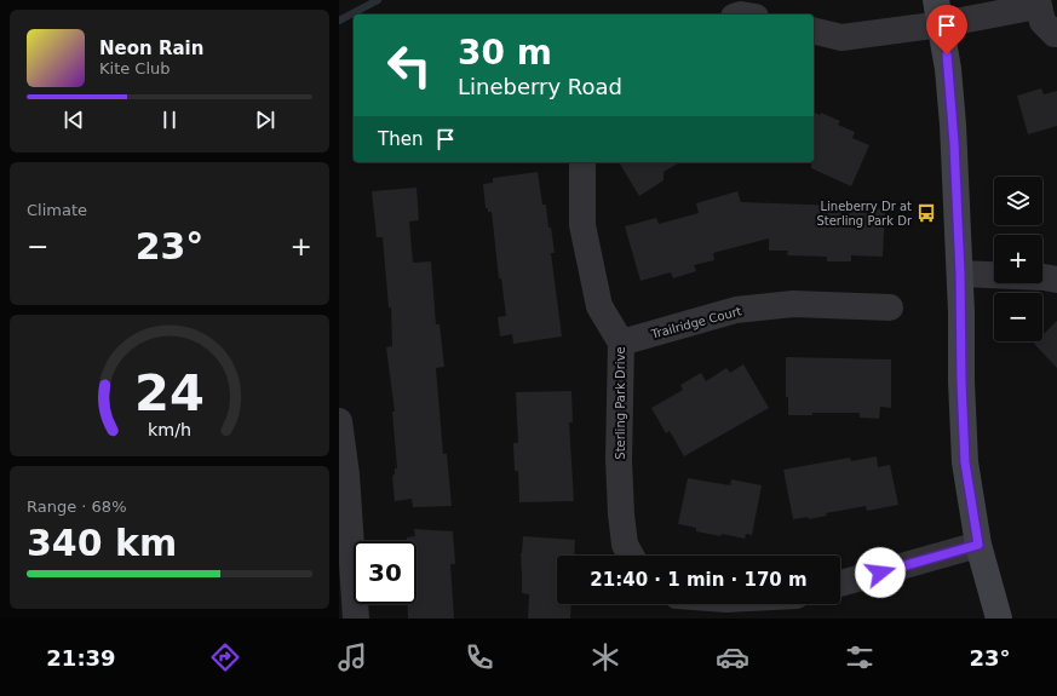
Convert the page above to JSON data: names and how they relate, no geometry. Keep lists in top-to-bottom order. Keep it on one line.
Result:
{"streets":{"street":["Trailridge Court","Sterling Park Drive"]},"crossings":[["Trailridge Court","Sterling Park Drive"]],"places":{"bus stop":["Lineberry Dr at Sterling Park Dr"]},"page":{"turn":["30 m","Lineberry Road"],"song":["Neon Rain","Kite Club"],"then":"Then","tile":["Climate",["Range · 68%","340 km"]],"map_buttons":["+","−"],"heat":["−","23°","+"],"limit":"30","trip":"21:40 · 1 min · 170 m","tabs":["21:39","23°"],"gauge":["24","km/h"]}}
